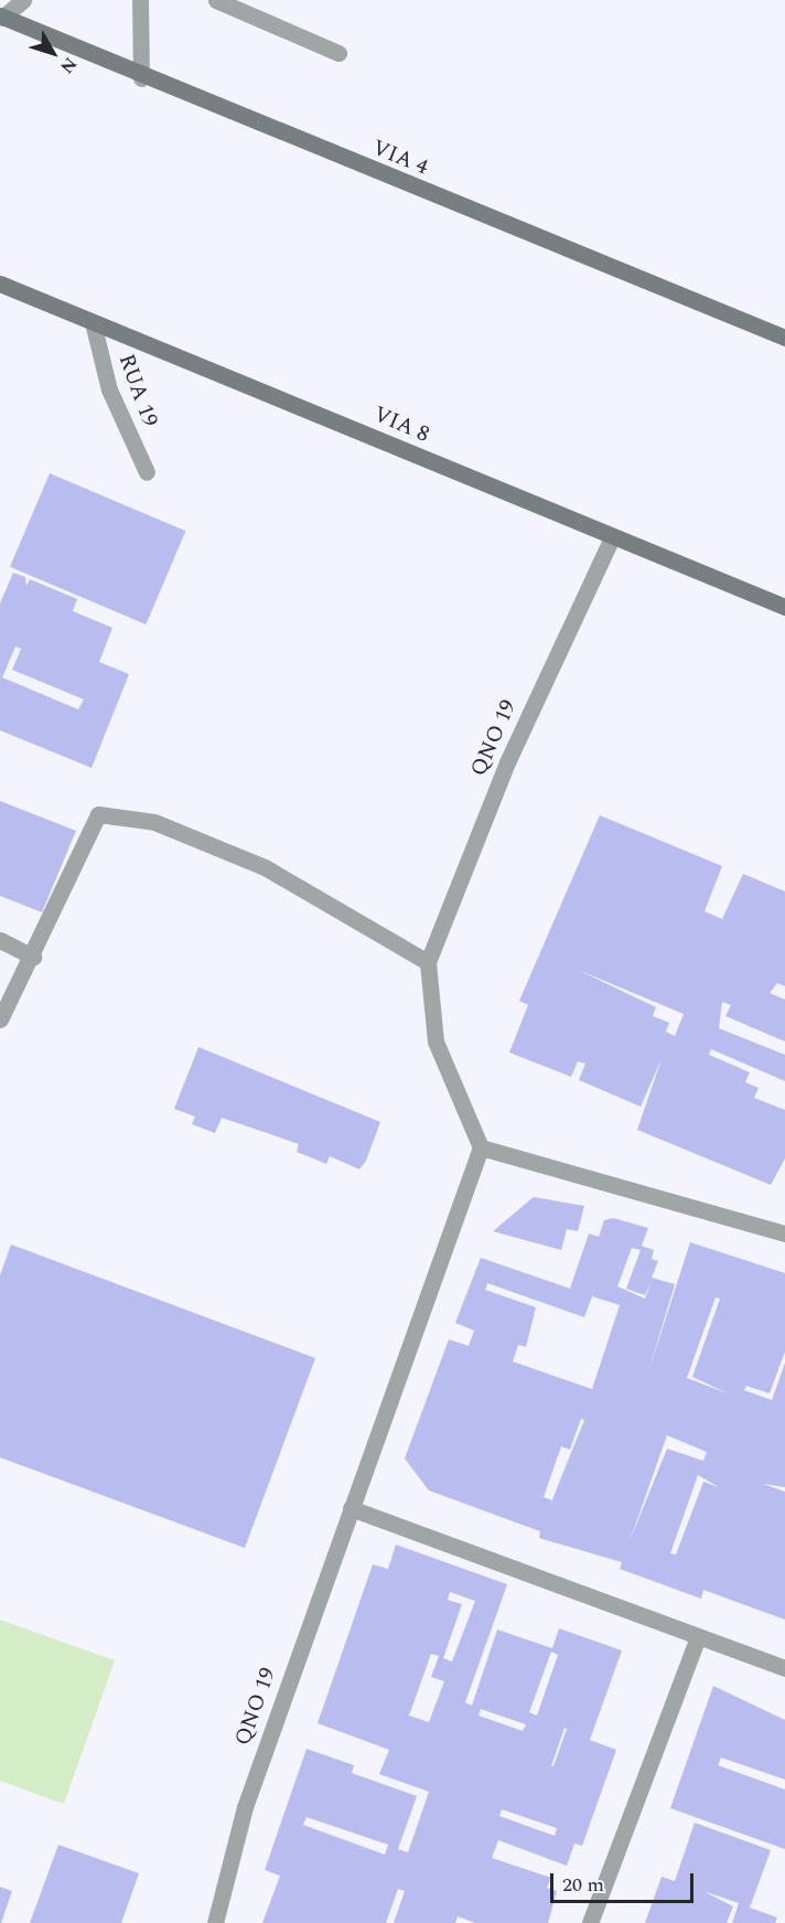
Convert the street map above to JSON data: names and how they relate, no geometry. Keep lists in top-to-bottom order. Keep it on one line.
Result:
{"streets":{"main road":["VIA 4","VIA 8"],"street":["RUA 19","QNO 19"]},"crossings":[["RUA 19","VIA 8"],["VIA 8","QNO 19"]],"scale_bar":"20 m","north":"bottom right"}
